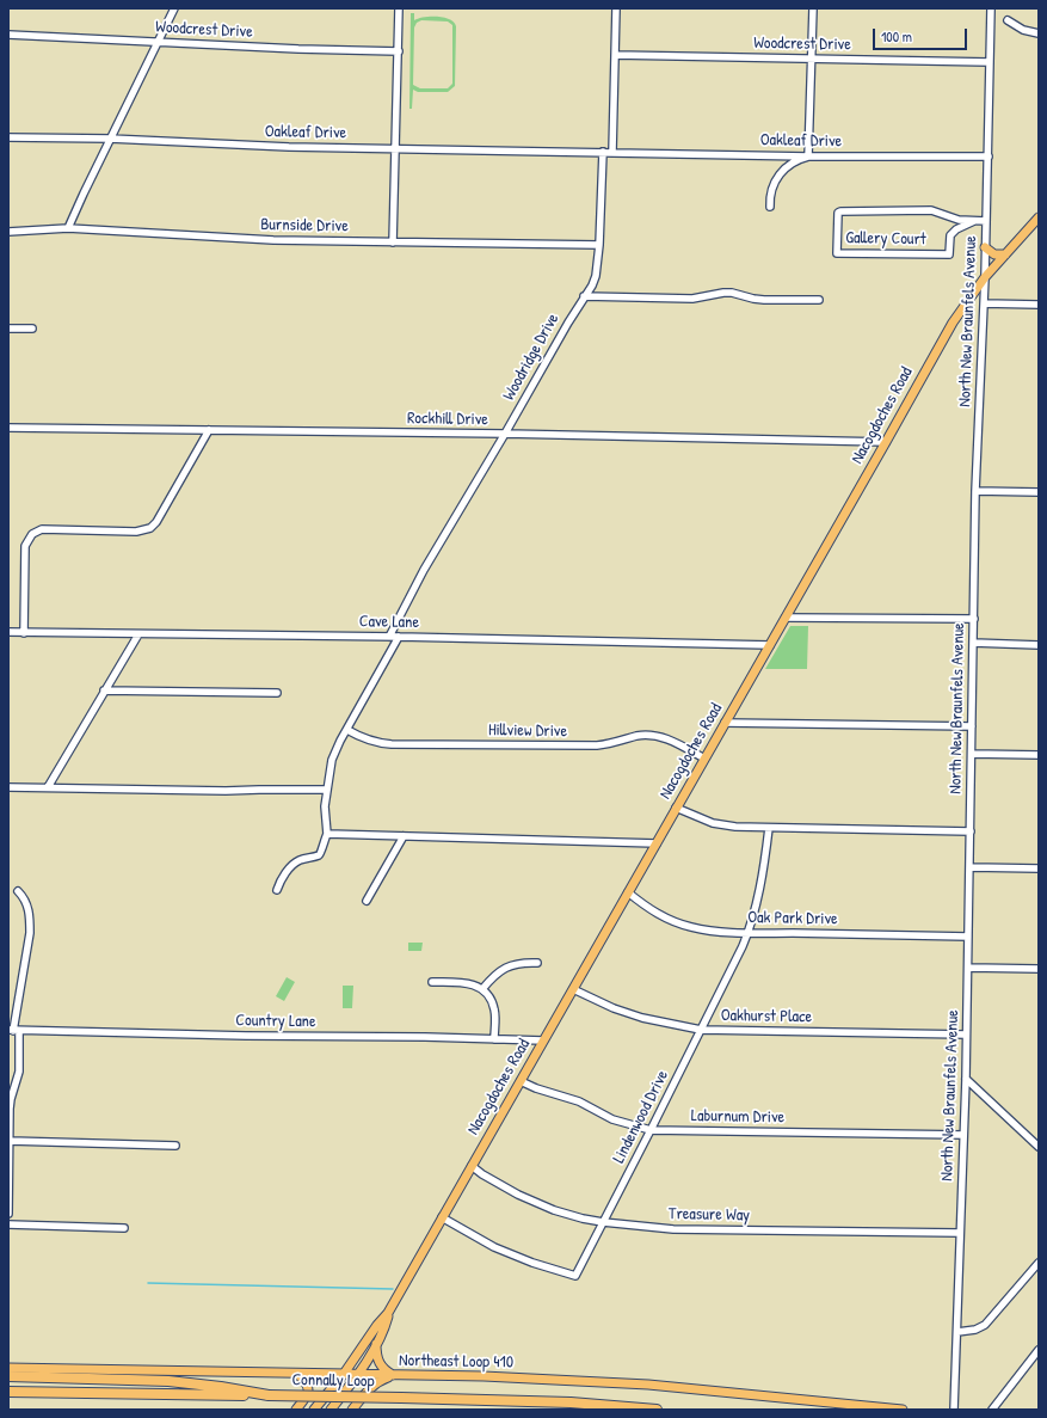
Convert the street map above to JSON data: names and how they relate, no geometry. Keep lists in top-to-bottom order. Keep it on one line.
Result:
{"streets":{"highway":["Connally Loop"],"main road":["Nacogdoches Road","Northeast Loop 410"],"street":["Woodcrest Drive","Oakleaf Drive","Burnside Drive","Gallery Court","North New Braunfels Avenue","Woodridge Drive","Rockhill Drive","Cave Lane","Hillview Drive","Oak Park Drive","Oakhurst Place","Country Lane","Lindenwood Drive","Laburnum Drive","Treasure Way"]},"crossings":[["Woodcrest Drive","North New Braunfels Avenue"],["Oakleaf Drive","North New Braunfels Avenue"],["Oakleaf Drive","Woodridge Drive"],["Burnside Drive","Woodridge Drive"],["Gallery Court","North New Braunfels Avenue"],["North New Braunfels Avenue","Nacogdoches Road"],["North New Braunfels Avenue","Oak Park Drive"],["North New Braunfels Avenue","Oakhurst Place"],["North New Braunfels Avenue","Laburnum Drive"],["North New Braunfels Avenue","Treasure Way"],["Woodridge Drive","Rockhill Drive"],["Woodridge Drive","Cave Lane"],["Nacogdoches Road","Rockhill Drive"],["Nacogdoches Road","Cave Lane"],["Nacogdoches Road","Hillview Drive"],["Nacogdoches Road","Oak Park Drive"],["Nacogdoches Road","Oakhurst Place"],["Nacogdoches Road","Country Lane"],["Nacogdoches Road","Lindenwood Drive"],["Nacogdoches Road","Laburnum Drive"],["Nacogdoches Road","Treasure Way"],["Nacogdoches Road","Northeast Loop 410"],["Oak Park Drive","Lindenwood Drive"],["Oakhurst Place","Lindenwood Drive"],["Lindenwood Drive","Laburnum Drive"],["Lindenwood Drive","Treasure Way"]],"scale_bar":"100 m"}
